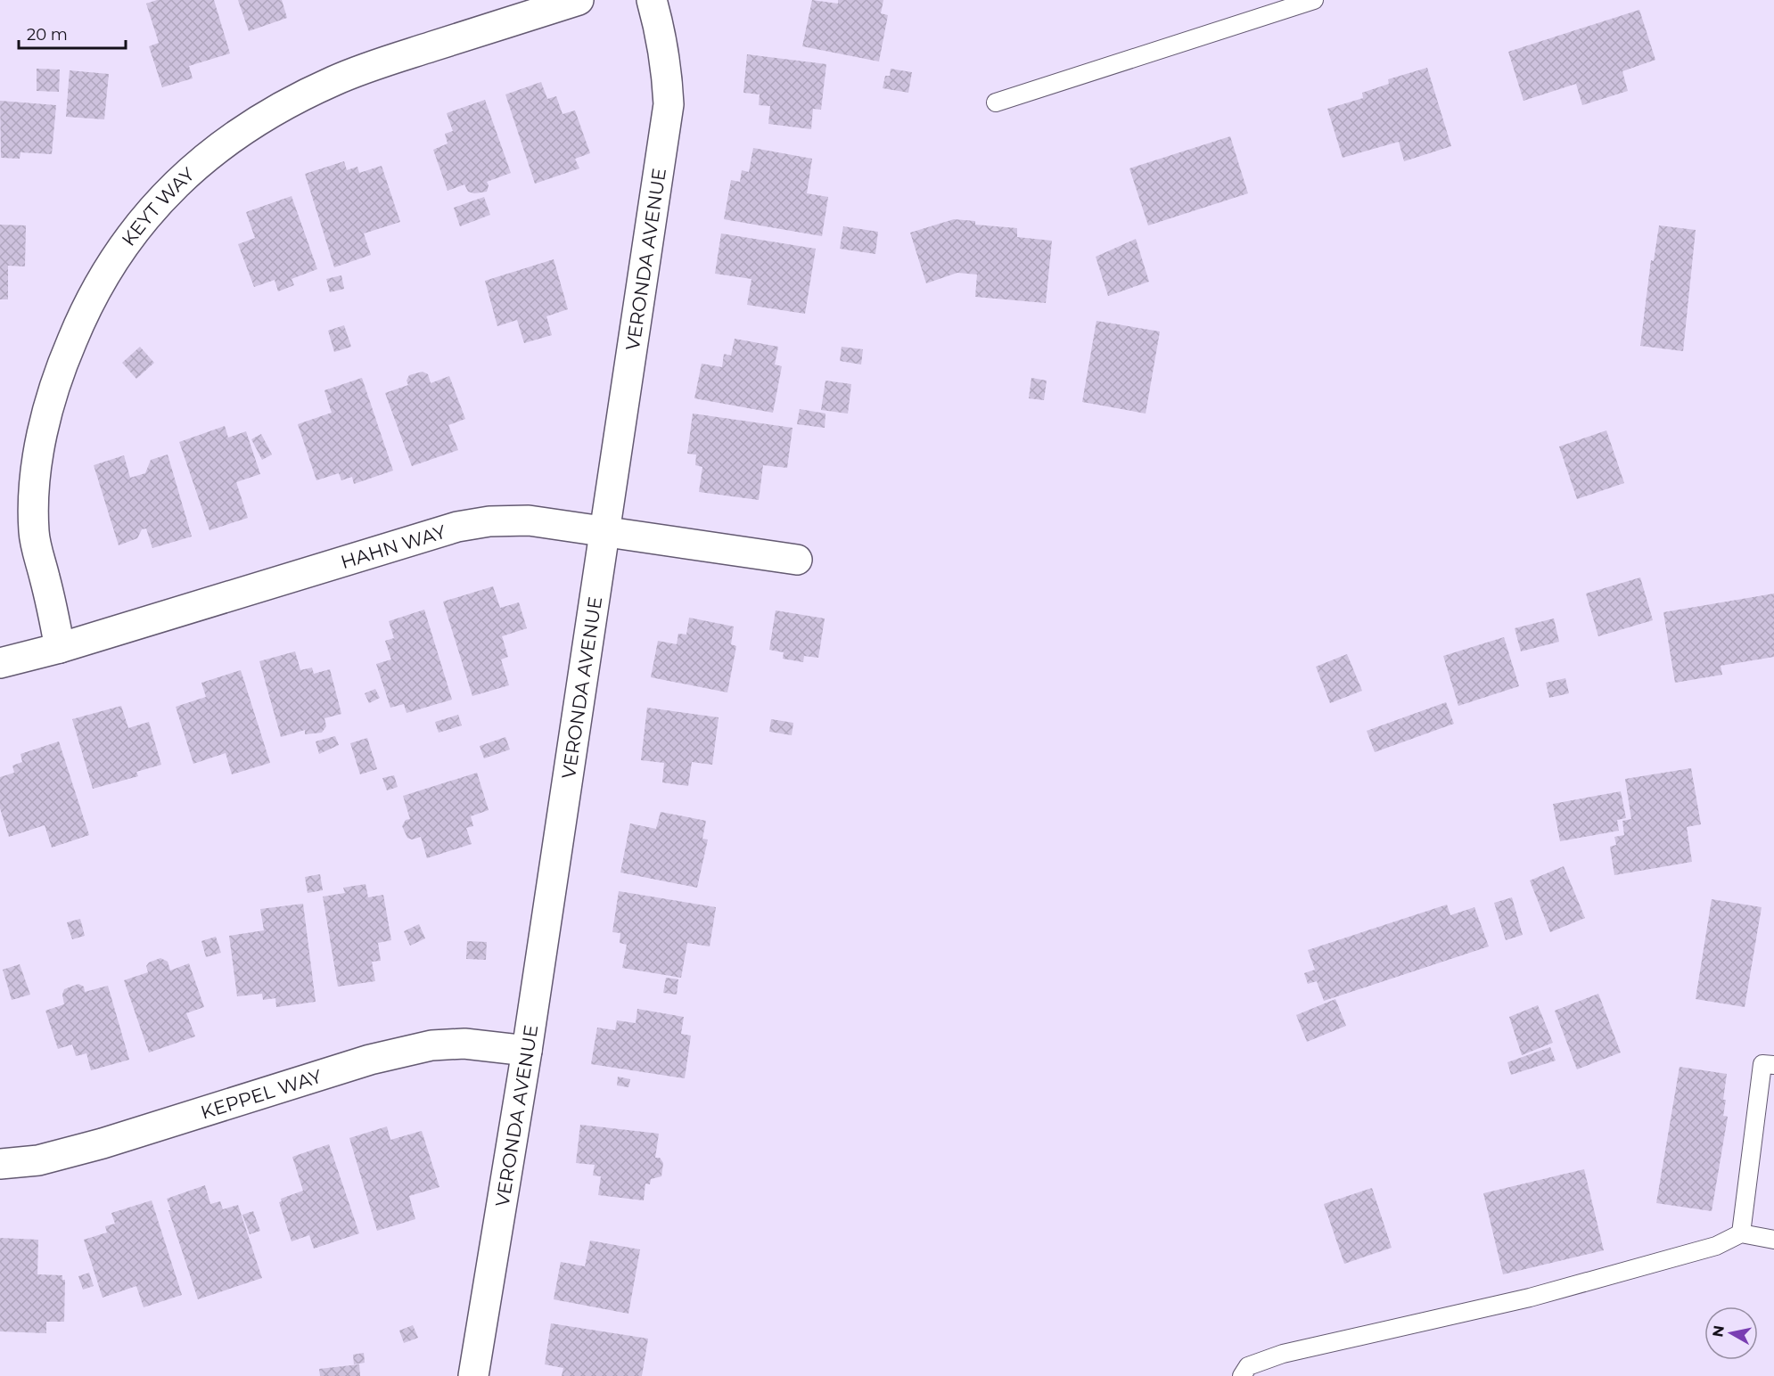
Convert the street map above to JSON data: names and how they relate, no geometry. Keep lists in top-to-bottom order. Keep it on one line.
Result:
{"streets":{"street":["KEYT WAY","VERONDA AVENUE","HAHN WAY","KEPPEL WAY"]},"crossings":[["KEYT WAY","HAHN WAY"],["VERONDA AVENUE","HAHN WAY"],["VERONDA AVENUE","KEPPEL WAY"]],"scale_bar":"20 m","north":"left"}
